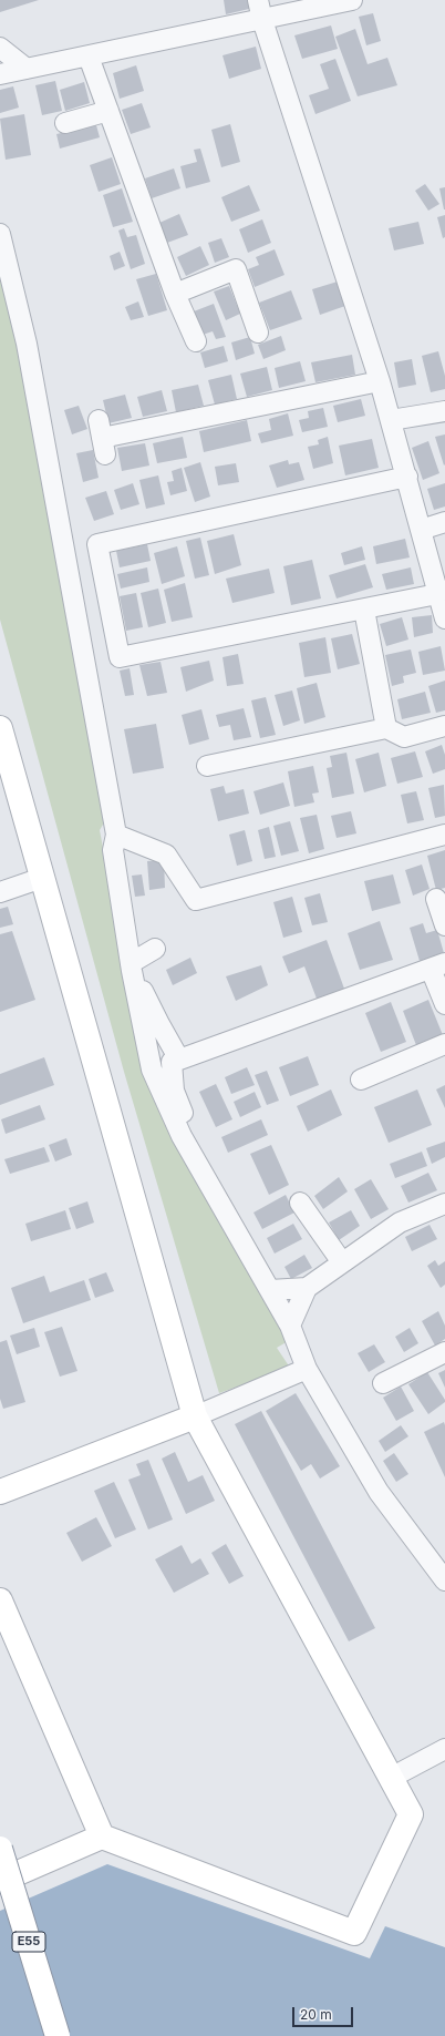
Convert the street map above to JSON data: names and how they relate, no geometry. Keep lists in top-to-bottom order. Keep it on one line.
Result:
{"streets":{"main road":["E55"]},"scale_bar":"20 m"}
